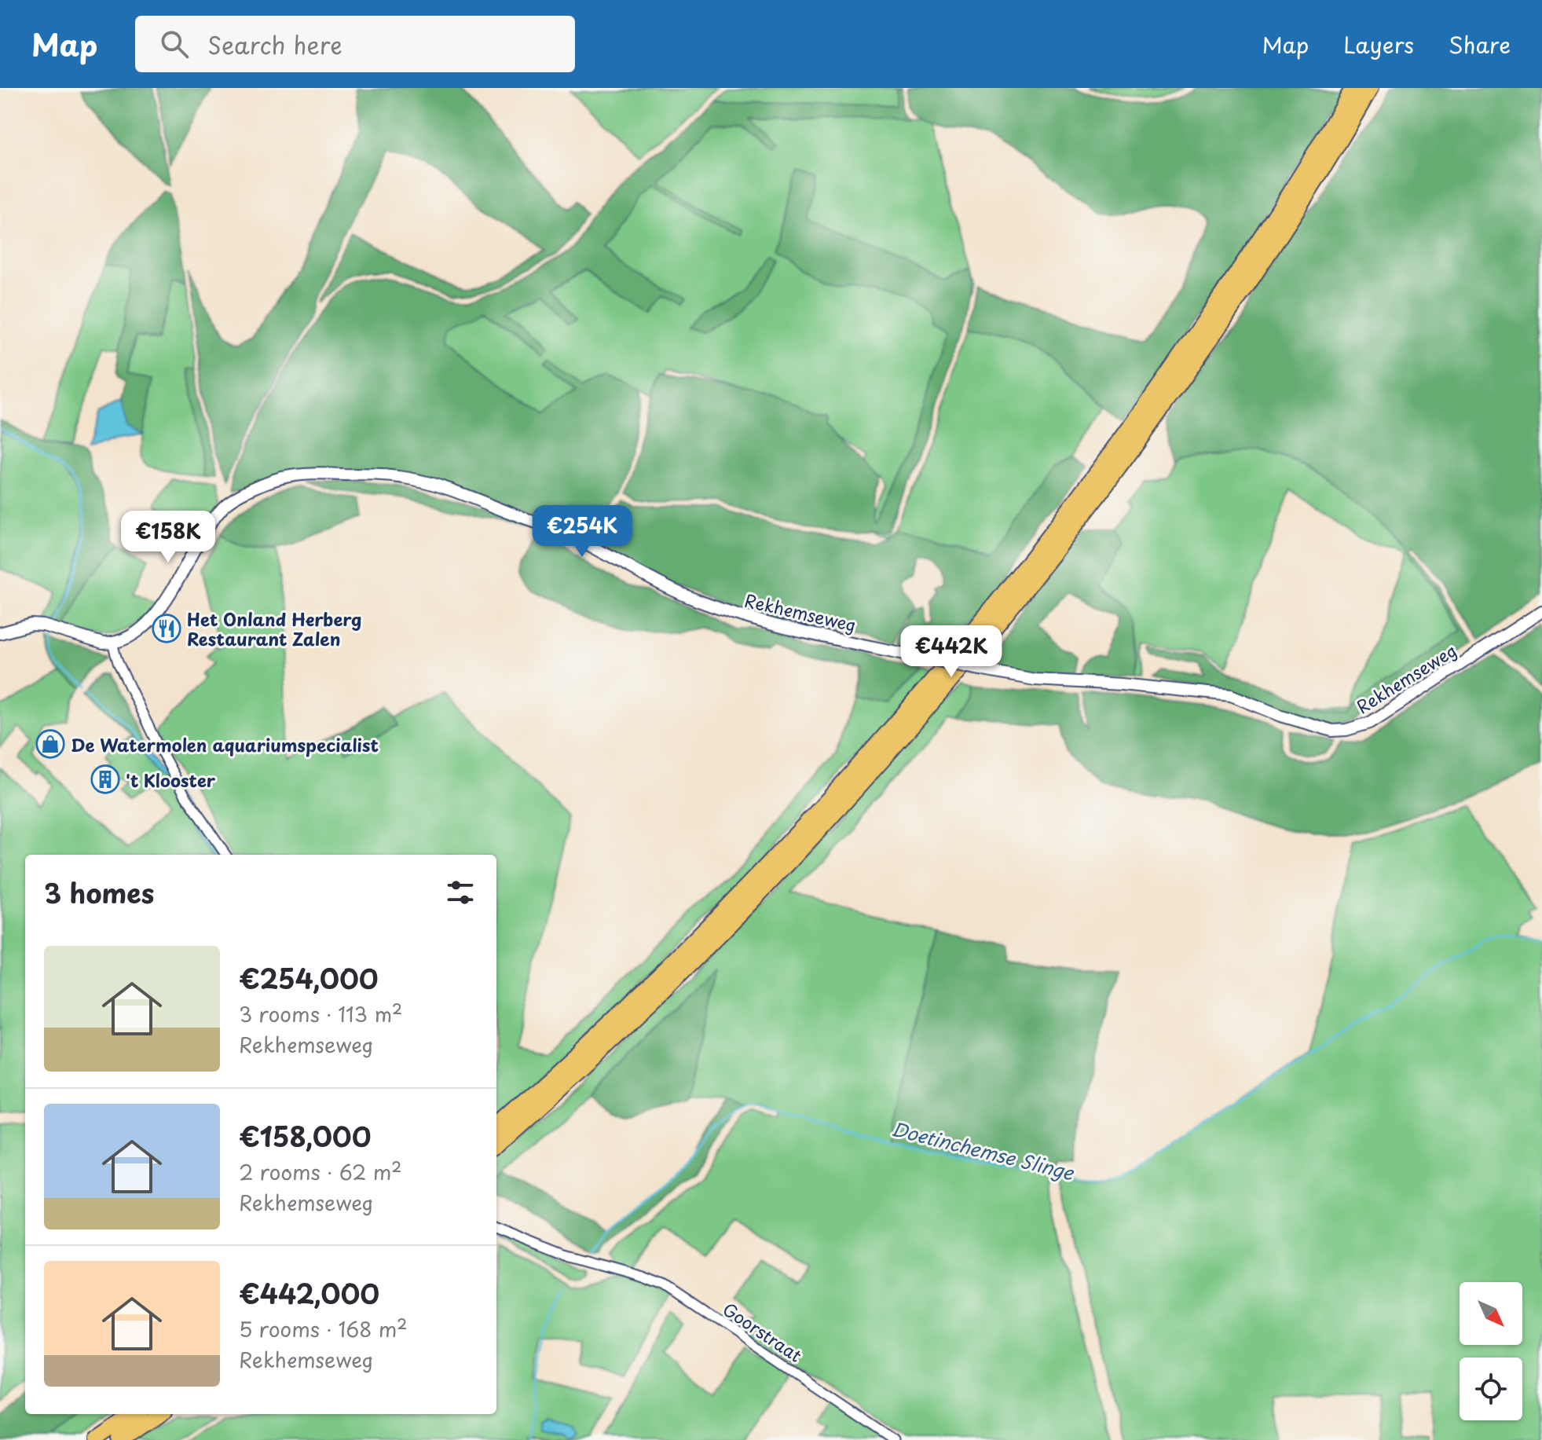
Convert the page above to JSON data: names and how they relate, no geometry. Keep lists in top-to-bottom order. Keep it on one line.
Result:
{"streets":{"street":["Rekhemseweg","Goorstraat"]},"water":["Doetinchemse Slinge"],"places":{"restaurant":["Het Onland Herberg Restaurant Zalen"],"shop":["De Watermolen aquariumspecialist"],"building":["'t Klooster"]},"north":"bottom right","page":{"header":"Map","search":"Search here","nav":["Map","Layers","Share"],"price":["€254K","€158K","€442K"],"heading":"3 homes","list":[{"name":"€254,000","note":"3 rooms · 113 m² · Rekhemseweg"},{"name":"€158,000","note":"2 rooms · 62 m² · Rekhemseweg"},{"name":"€442,000","note":"5 rooms · 168 m² · Rekhemseweg"}]}}
